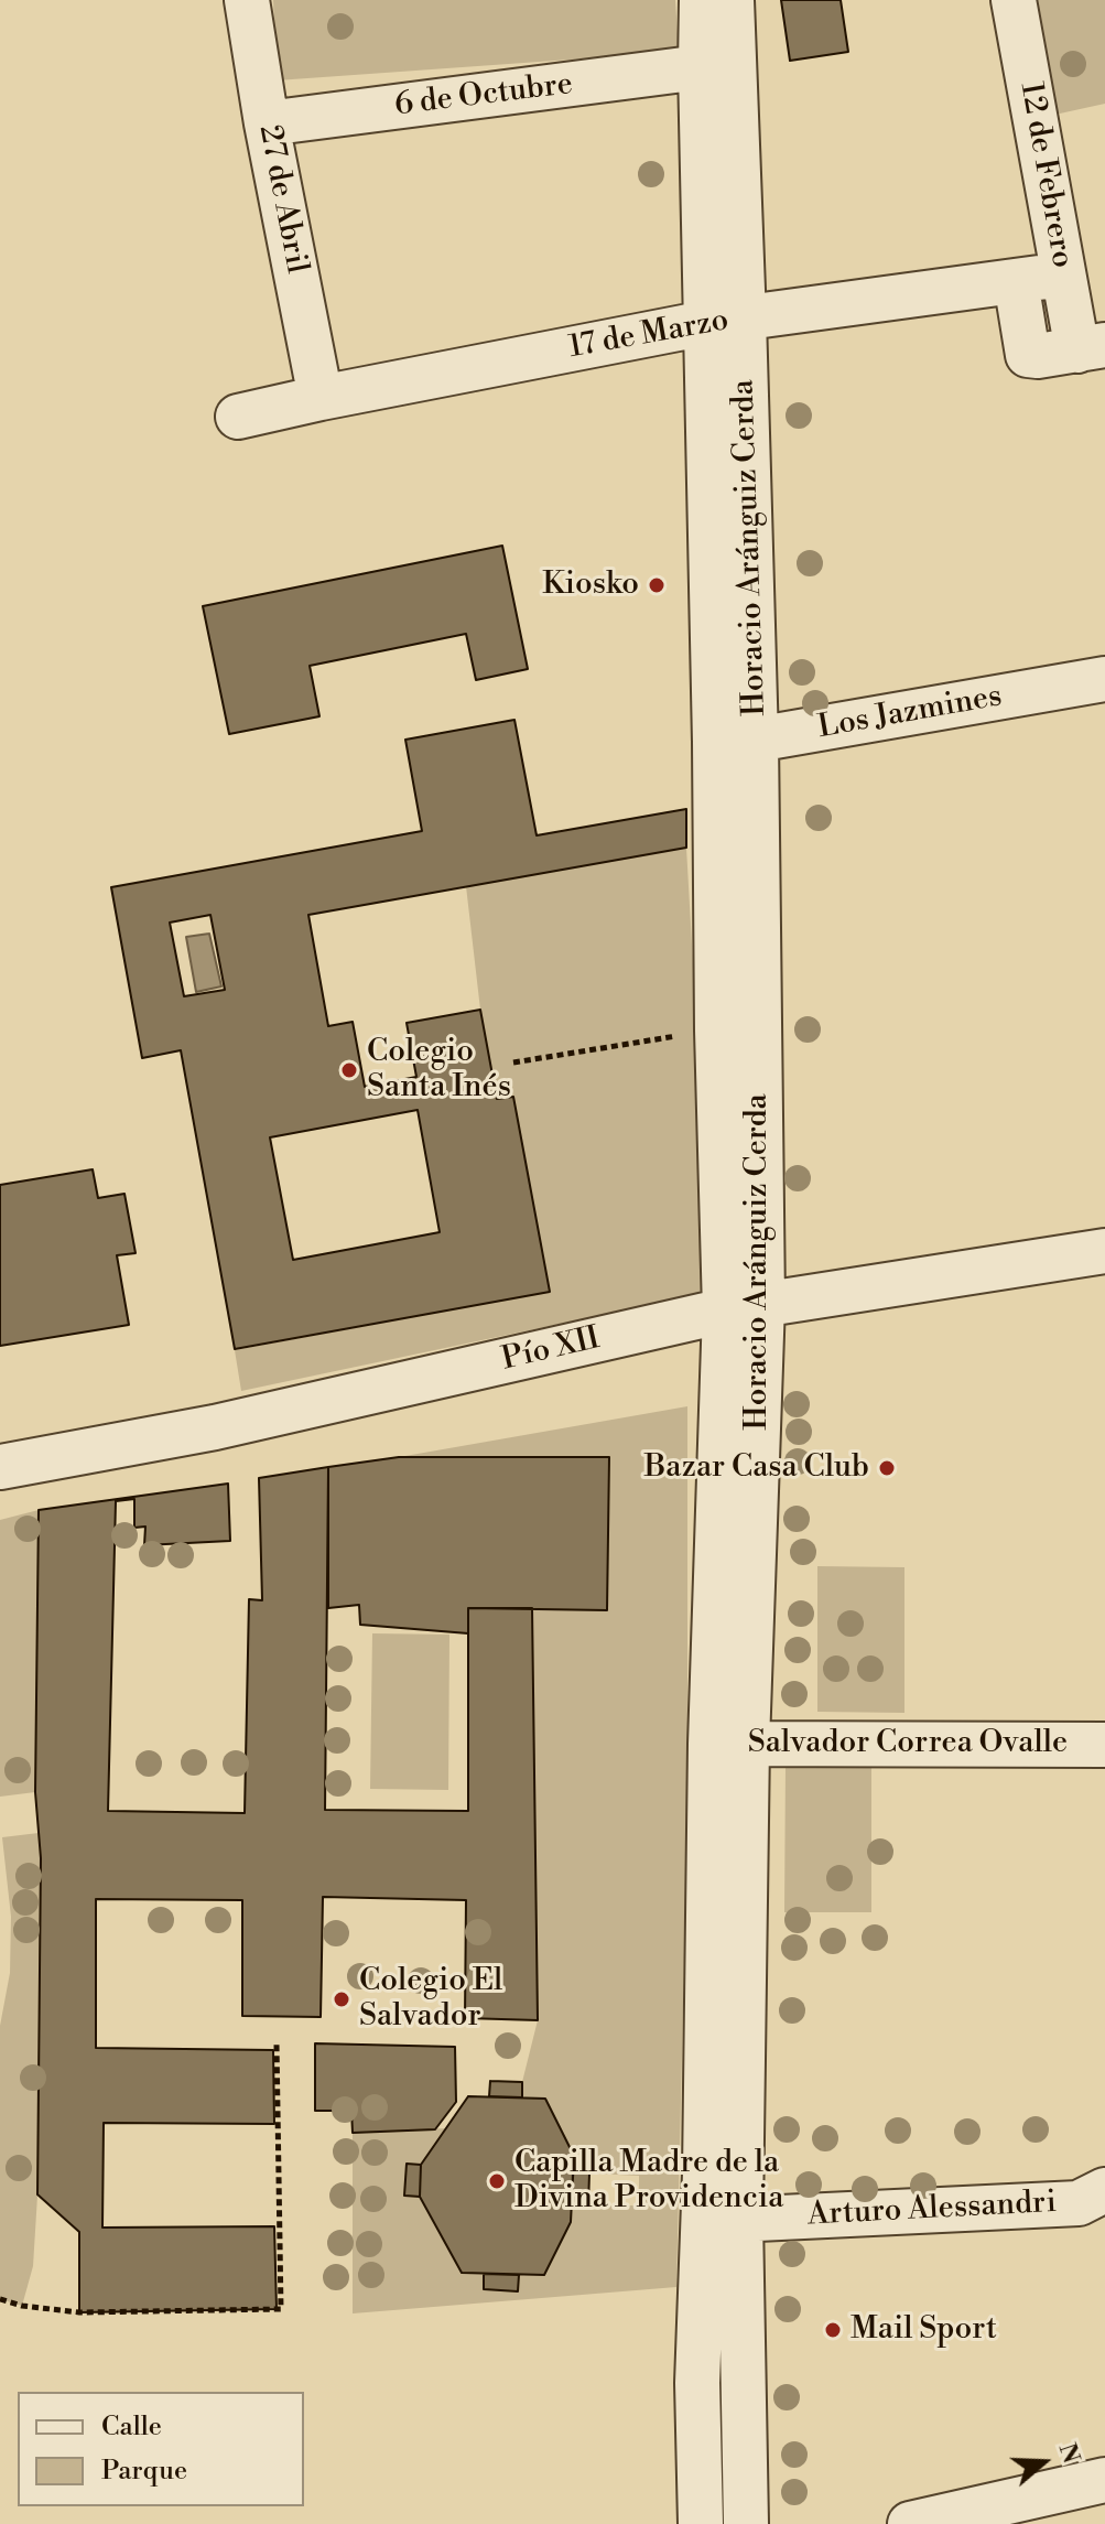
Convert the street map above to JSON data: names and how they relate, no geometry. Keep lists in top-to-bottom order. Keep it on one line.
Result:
{"streets":{"street":["6 de Octubre","12 de Febrero","27 de Abril","17 de Marzo","Horacio Aránguiz Cerda","Los Jazmines","Pío XII","Salvador Correa Ovalle","Arturo Alessandri"]},"crossings":[["6 de Octubre","27 de Abril"],["6 de Octubre","Horacio Aránguiz Cerda"],["12 de Febrero","17 de Marzo"],["27 de Abril","17 de Marzo"],["17 de Marzo","Horacio Aránguiz Cerda"],["Horacio Aránguiz Cerda","Los Jazmines"],["Horacio Aránguiz Cerda","Pío XII"],["Horacio Aránguiz Cerda","Salvador Correa Ovalle"],["Horacio Aránguiz Cerda","Arturo Alessandri"]],"places":["Kiosko","Colegio Santa Inés","Bazar Casa Club","Colegio El Salvador","Capilla Madre de la Divina Providencia","Mail Sport"],"legend":["Calle","Parque"],"north":"right"}
